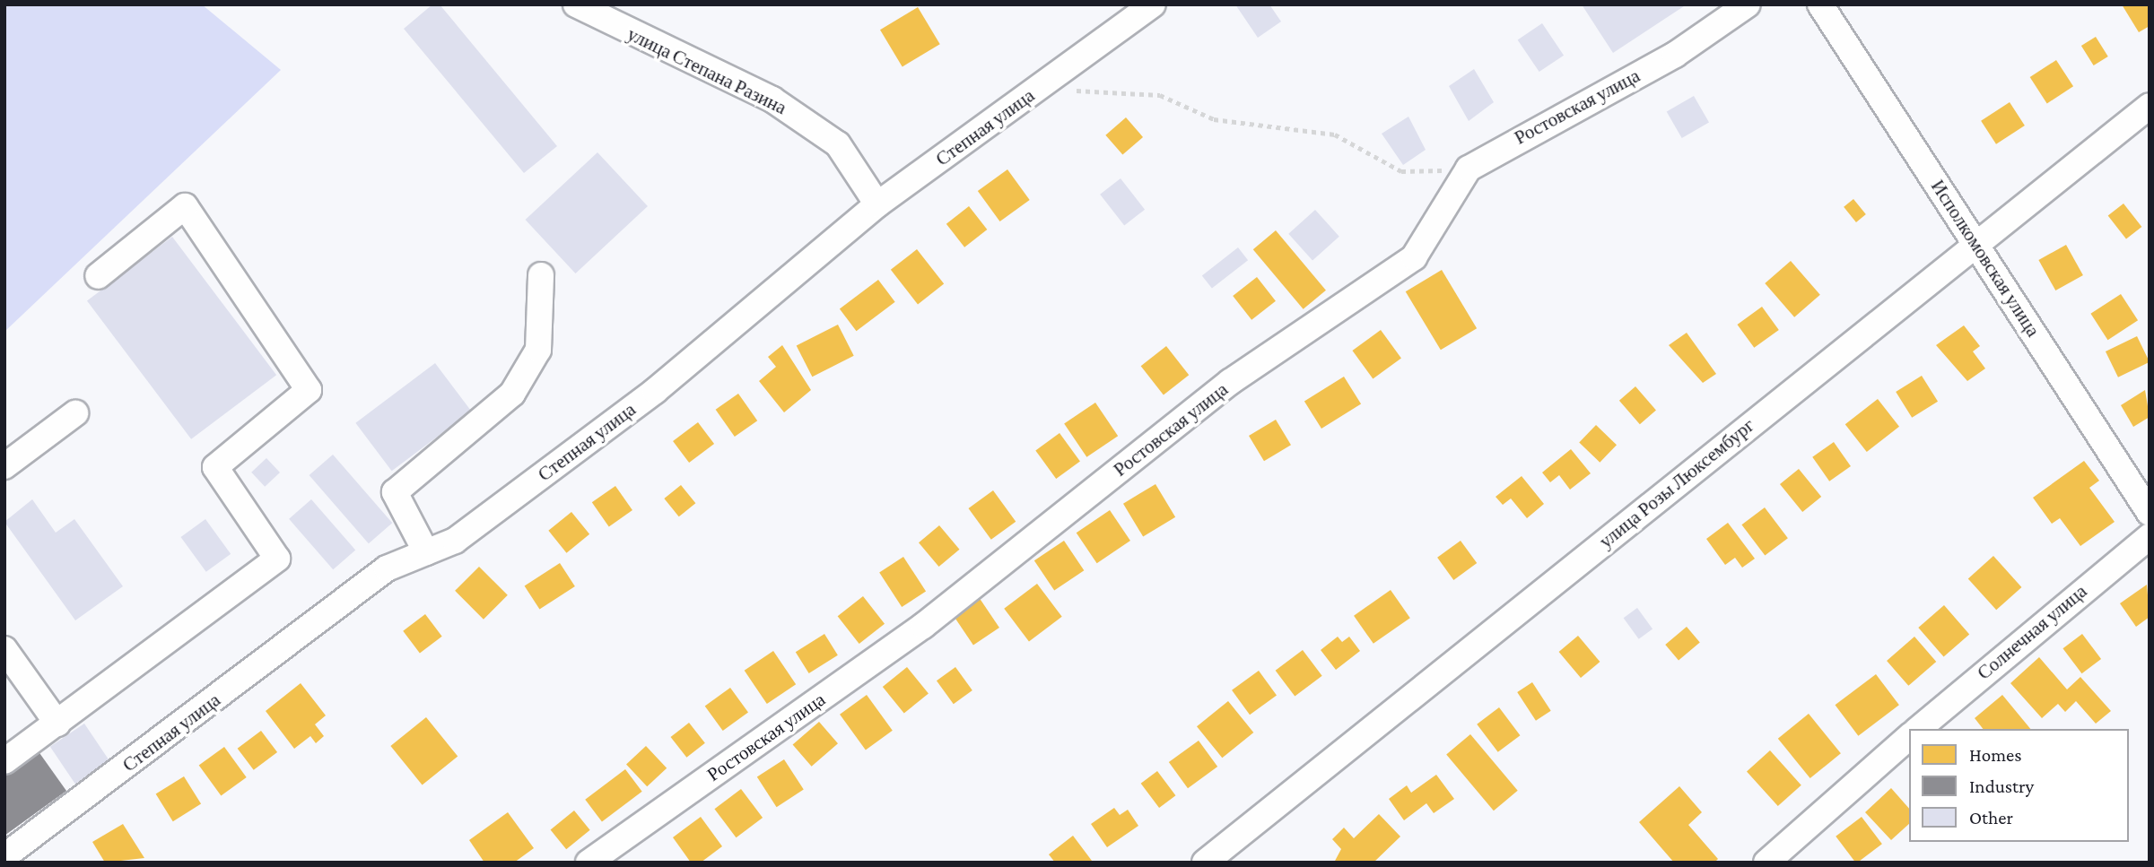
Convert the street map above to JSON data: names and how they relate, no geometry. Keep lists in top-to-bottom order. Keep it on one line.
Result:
{"streets":{"street":["улица Степана Разина","Ростовская улица","Степная улица","Исполкомовская улица","улица Розы Люксембург","Солнечная улица"]},"crossings":[["улица Степана Разина","Степная улица"],["Исполкомовская улица","улица Розы Люксембург"]],"legend":["Homes","Industry","Other"]}
